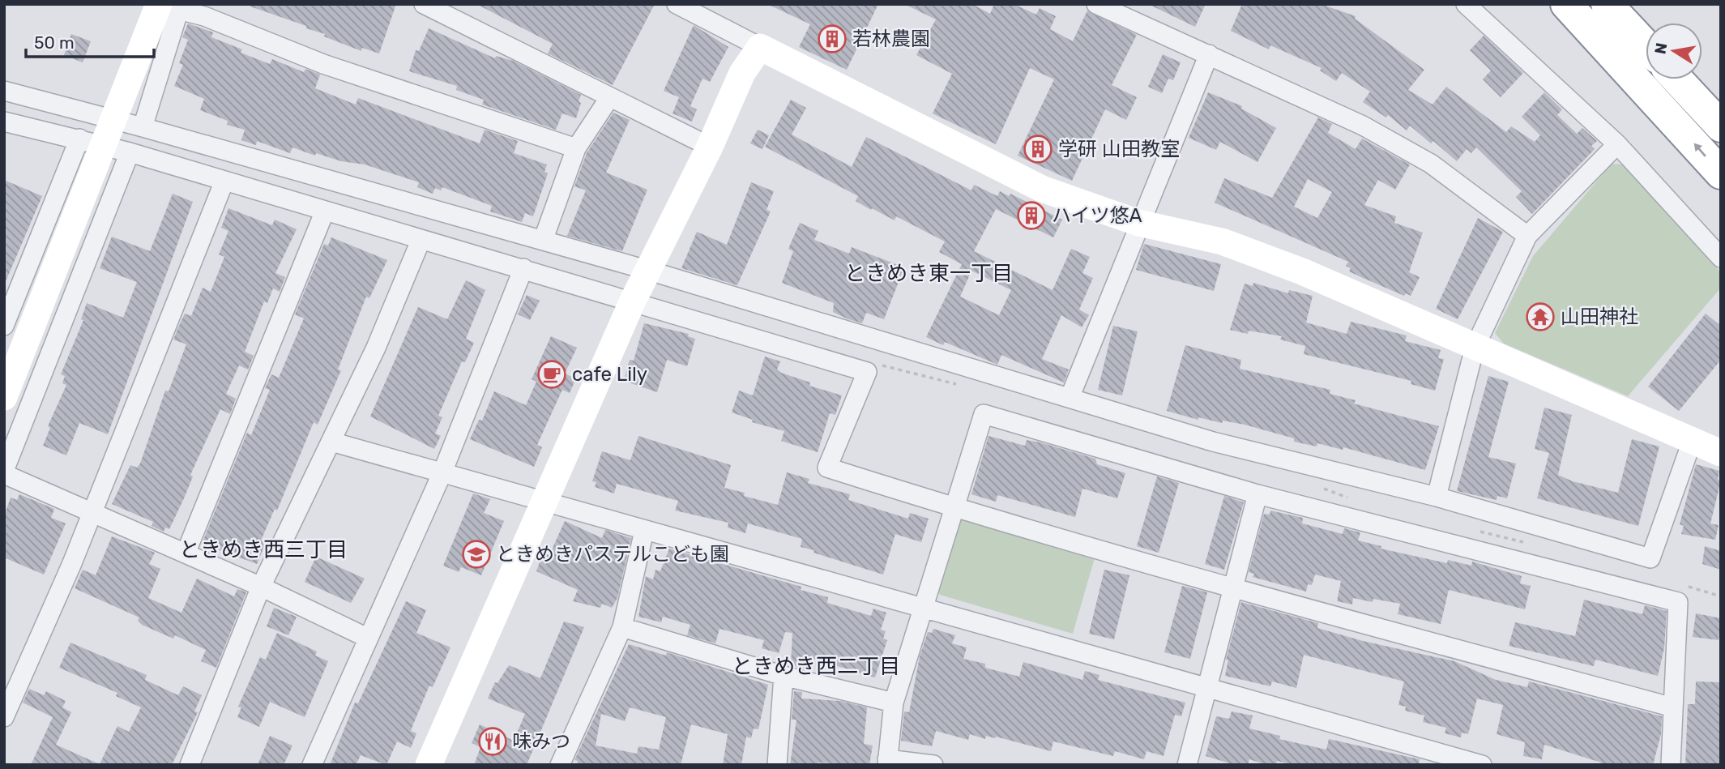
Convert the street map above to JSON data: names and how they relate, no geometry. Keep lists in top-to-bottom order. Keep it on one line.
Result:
{"districts":["ときめき東一丁目","ときめき西三丁目","ときめき西二丁目"],"places":{"building":["若林農園","学研 山田教室","ハイツ悠A"],"temple":["山田神社"],"cafe":["cafe Lily"],"school or university":["ときめきパステルこども園"],"restaurant":["味みつ"]},"scale_bar":"50 m","north":"left"}
